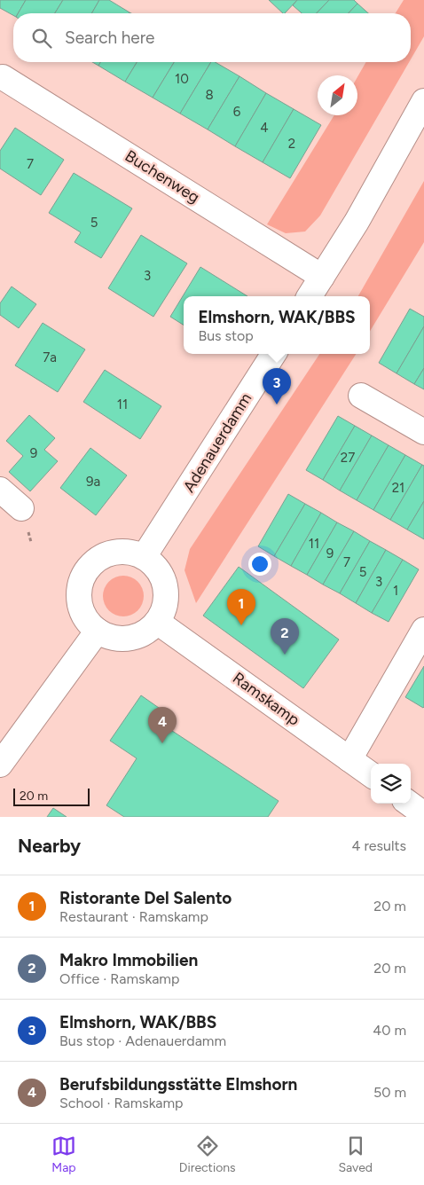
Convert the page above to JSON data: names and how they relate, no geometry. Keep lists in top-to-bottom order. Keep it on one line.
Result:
{"streets":{"street":["Buchenweg","Adenauerdamm","Ramskamp"]},"crossings":[["Adenauerdamm","Ramskamp"]],"house_numbers":["10","8","6","4","2","7","5","3","7a","11","9","27","9a","21","11","9","7","5","3","1"],"scale_bar":"20 m","north":"top right","page":{"search":"Search here","popup":["Elmshorn, WAK/BBS","Bus stop"],"pins":["3","1","2","4"],"scale":"20 m","heading":["Nearby","4 results"],"list":[{"mark":"1","name":"Ristorante Del Salento","note":"Restaurant · Ramskamp","value":"20 m"},{"mark":"2","name":"Makro Immobilien","note":"Office · Ramskamp","value":"20 m"},{"mark":"3","name":"Elmshorn, WAK/BBS","note":"Bus stop · Adenauerdamm","value":"40 m"},{"mark":"4","name":"Berufsbildungsstätte Elmshorn","note":"School · Ramskamp","value":"50 m"}],"nav":["Map","Directions","Saved"]}}
